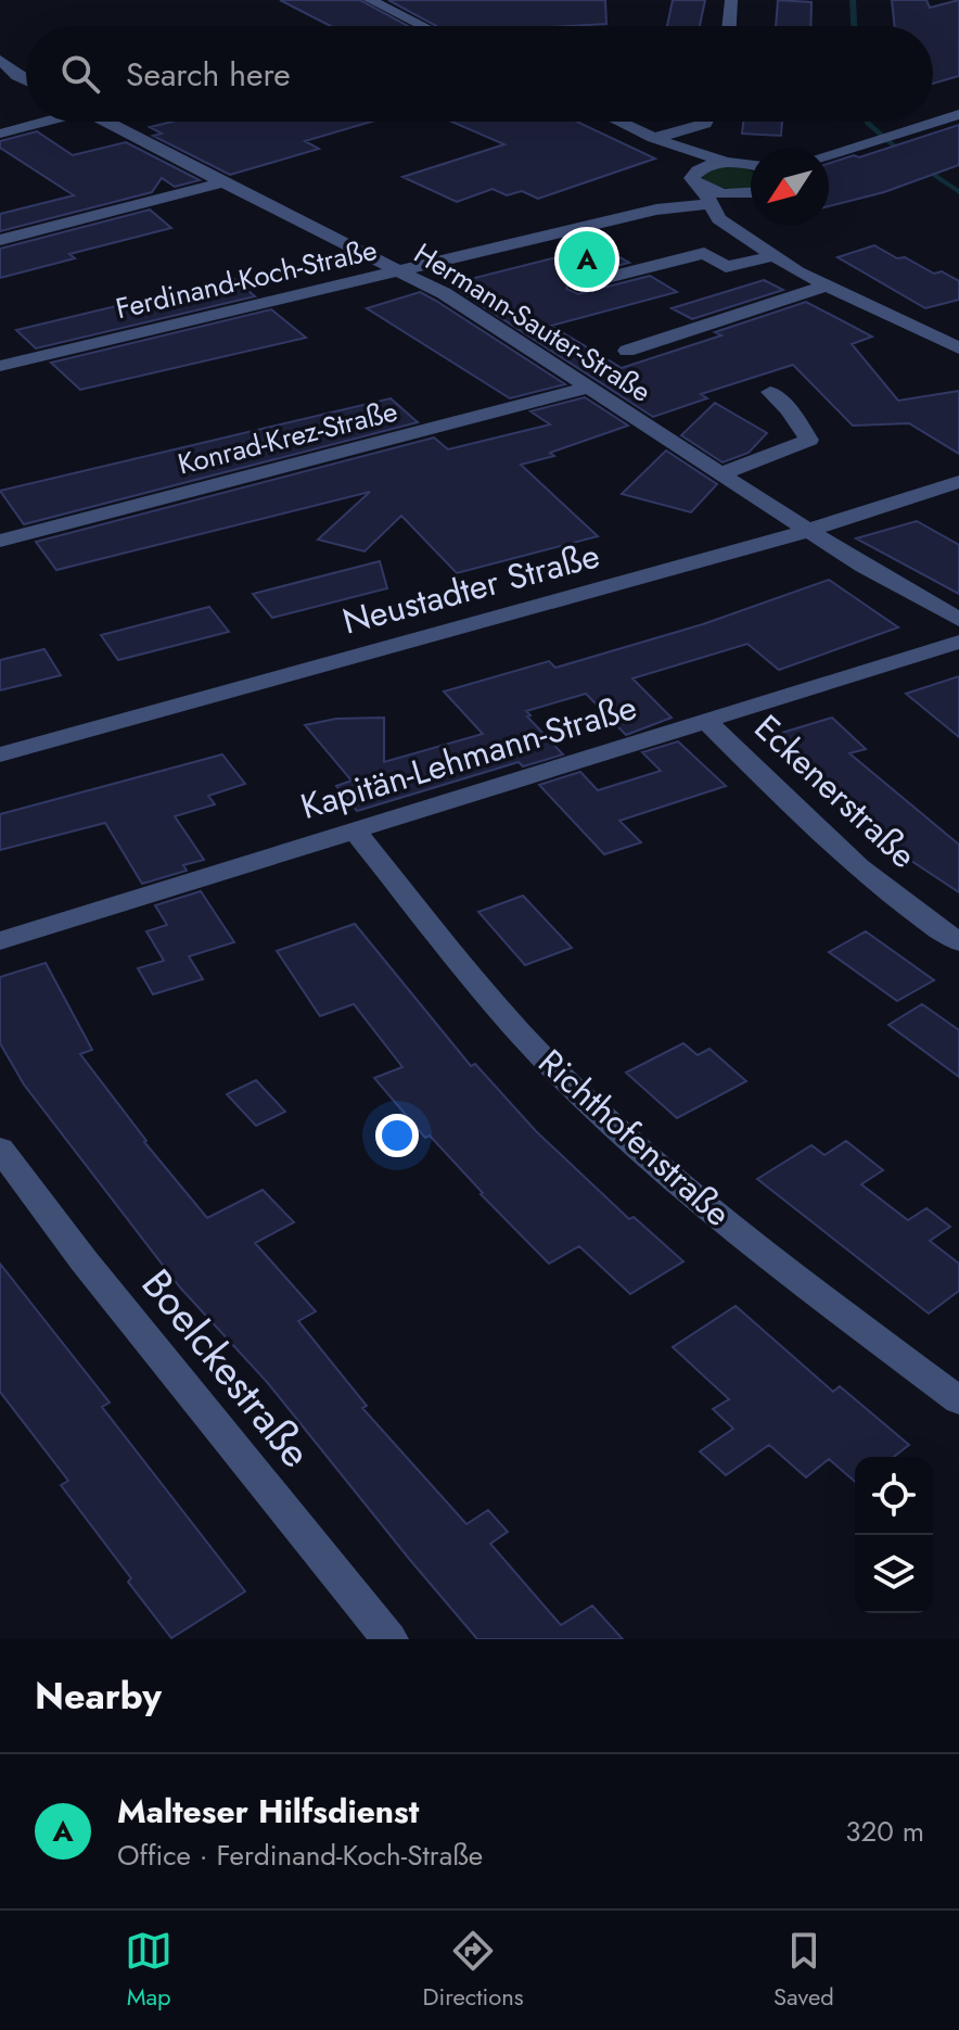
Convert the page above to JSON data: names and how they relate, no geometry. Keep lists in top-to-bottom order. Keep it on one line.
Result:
{"streets":{"street":["Ferdinand-Koch-Straße","Hermann-Sauter-Straße","Konrad-Krez-Straße","Neustadter Straße","Kapitän-Lehmann-Straße","Eckenerstraße","Richthofenstraße","Boelckestraße"]},"crossings":[["Ferdinand-Koch-Straße","Hermann-Sauter-Straße"],["Hermann-Sauter-Straße","Konrad-Krez-Straße"],["Hermann-Sauter-Straße","Neustadter Straße"],["Kapitän-Lehmann-Straße","Eckenerstraße"],["Kapitän-Lehmann-Straße","Richthofenstraße"]],"north":"bottom left","page":{"search":"Search here","pins":"A","heading":"Nearby","list":[{"mark":"A","name":"Malteser Hilfsdienst","note":"Office · Ferdinand-Koch-Straße","value":"320 m"}],"nav":["Map","Directions","Saved"]}}
